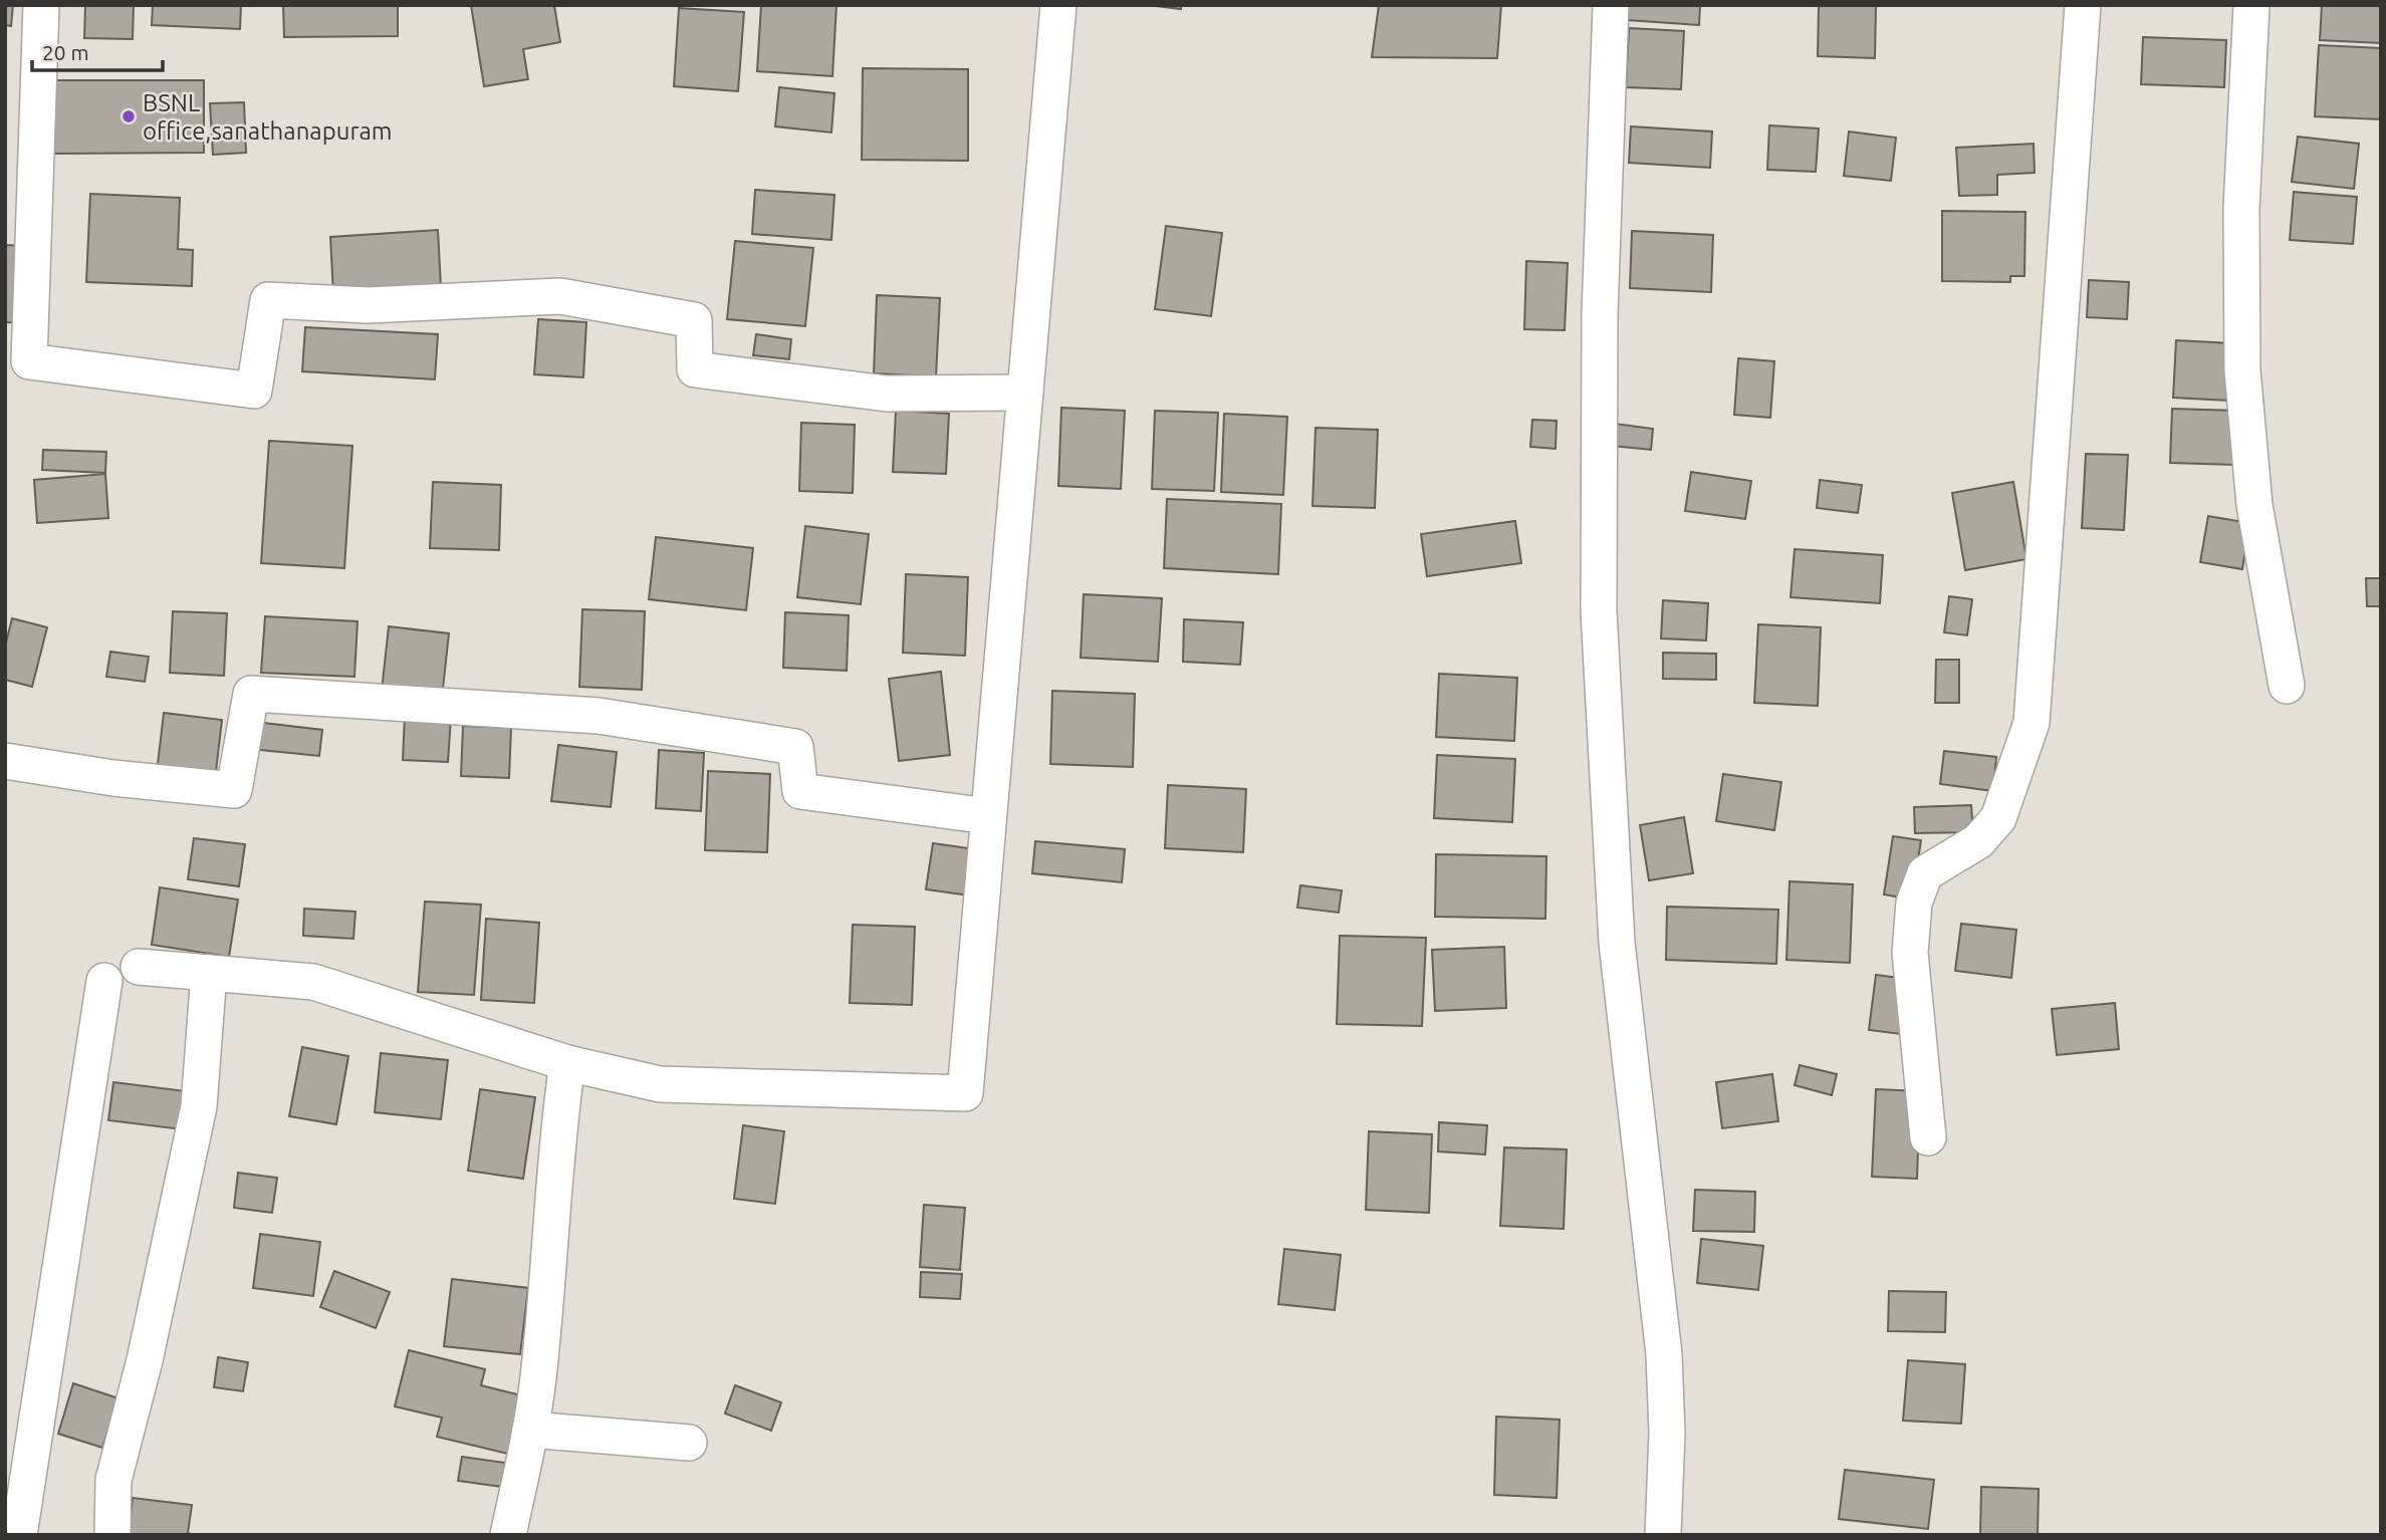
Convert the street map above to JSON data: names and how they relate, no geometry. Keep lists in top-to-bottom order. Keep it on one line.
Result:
{"places":["BSNL office,sanathanapuram"],"scale_bar":"20 m"}
